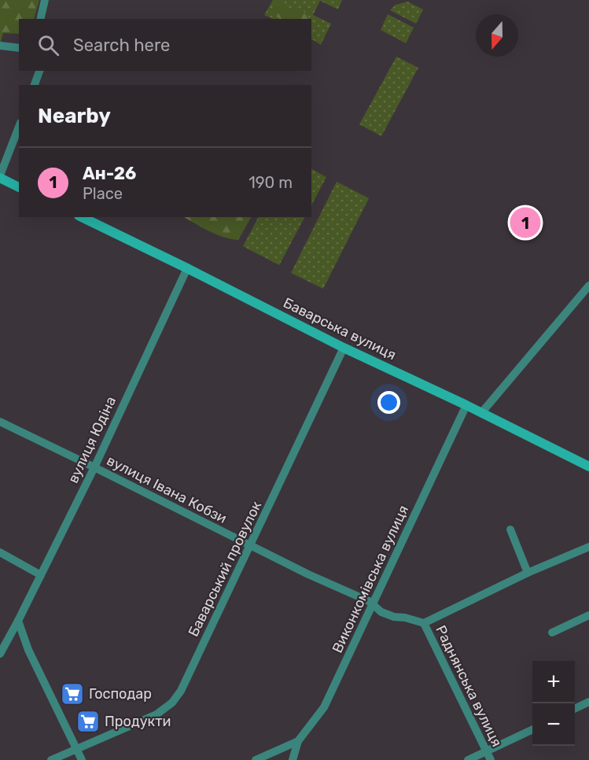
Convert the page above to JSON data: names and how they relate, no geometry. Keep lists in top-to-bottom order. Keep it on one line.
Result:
{"streets":{"street":["Баварська вулиця","вулиця Юдіна","вулиця Івана Кобзи","Баварський провулок","Виконкомівська вулиця","Раднянська вулиця"]},"crossings":[["Баварська вулиця","вулиця Юдіна"],["Баварська вулиця","Баварський провулок"],["Баварська вулиця","Виконкомівська вулиця"],["вулиця Юдіна","вулиця Івана Кобзи"],["вулиця Івана Кобзи","Баварський провулок"],["вулиця Івана Кобзи","Виконкомівська вулиця"],["вулиця Івана Кобзи","Раднянська вулиця"]],"places":{"supermarket":["Господар","Продукти"]},"north":"bottom","page":{"search":"Search here","heading":"Nearby","list":[{"mark":"1","name":"Ан-26","note":"Place","value":"190 m"}],"pins":"1","map_buttons":["+","−"]}}
